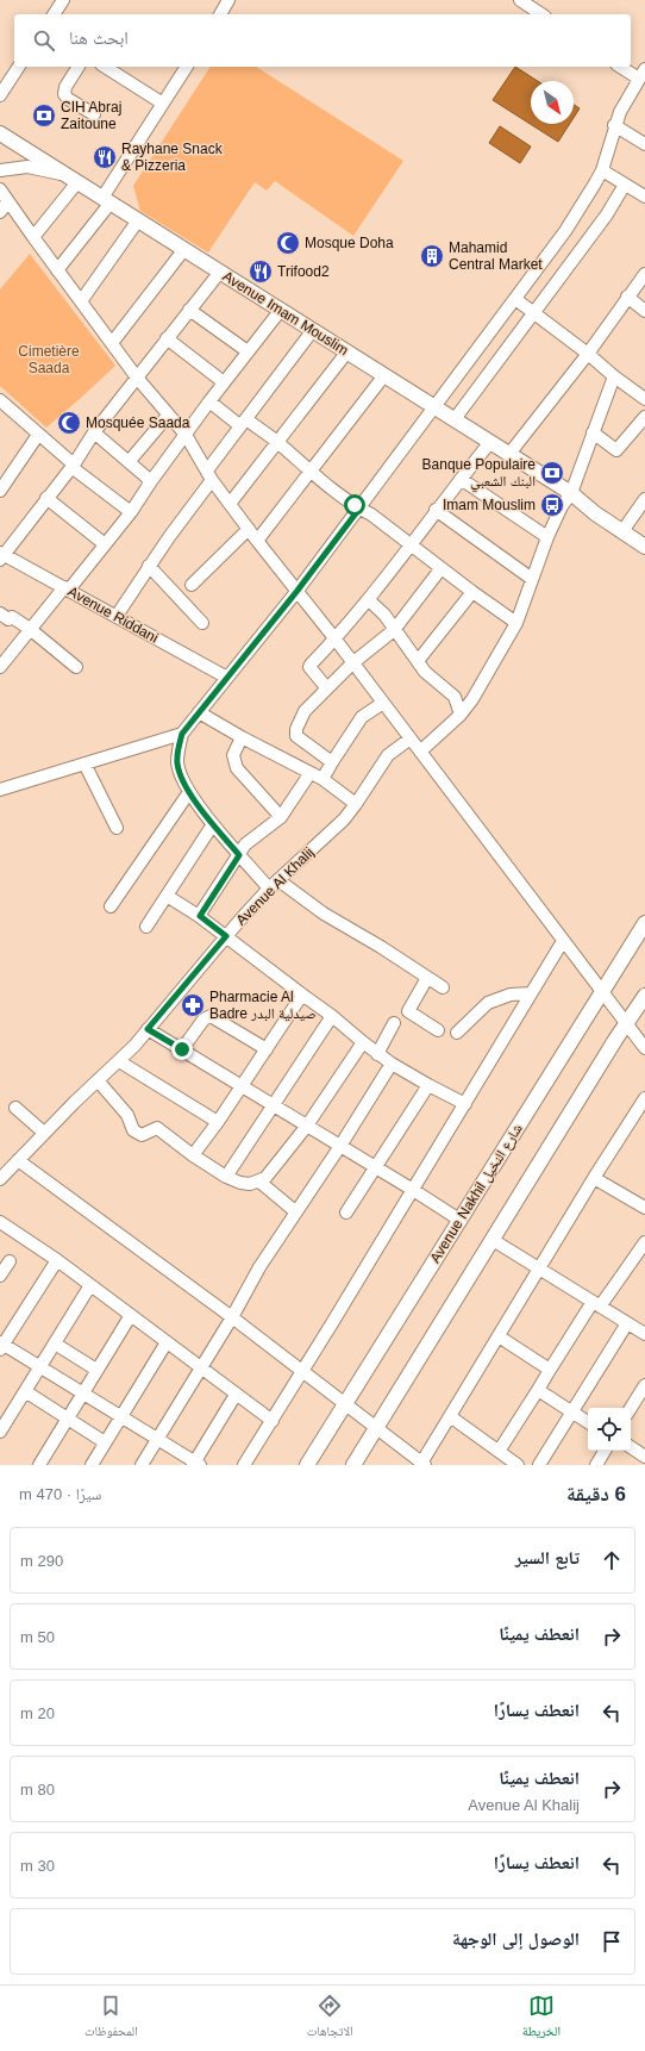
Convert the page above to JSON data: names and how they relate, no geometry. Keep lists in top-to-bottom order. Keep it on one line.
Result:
{"streets":{"street":["Avenue Imam Mouslim","Avenue Riddani","Avenue Al Khalij","Avenue Nakhil شارع النخيل"]},"parks":["Cimetière Saada"],"places":{"bank":["CIH Abraj Zaitoune","Banque Populaire البنك الشعبي"],"restaurant":["Rayhane Snack & Pizzeria","Trifood2"],"mosque":["Mosque Doha","Mosquée Saada"],"building":["Mahamid Central Market"],"bus stop":["Imam Mouslim"],"pharmacy":["Pharmacie Al Badre صيدلية البدر"]},"north":"bottom right","page":{"search":"ابحث هنا","heading":["6 دقيقة","سيرًا · 470 m"],"list":[["تابع السير","290 m"],["انعطف يمينًا","50 m"],["انعطف يسارًا","20 m"],["انعطف يمينًا","Avenue Al Khalij","80 m"],["انعطف يسارًا","30 m"],"الوصول إلى الوجهة"],"nav":["الخريطة","الاتجاهات","المحفوظات"]}}
